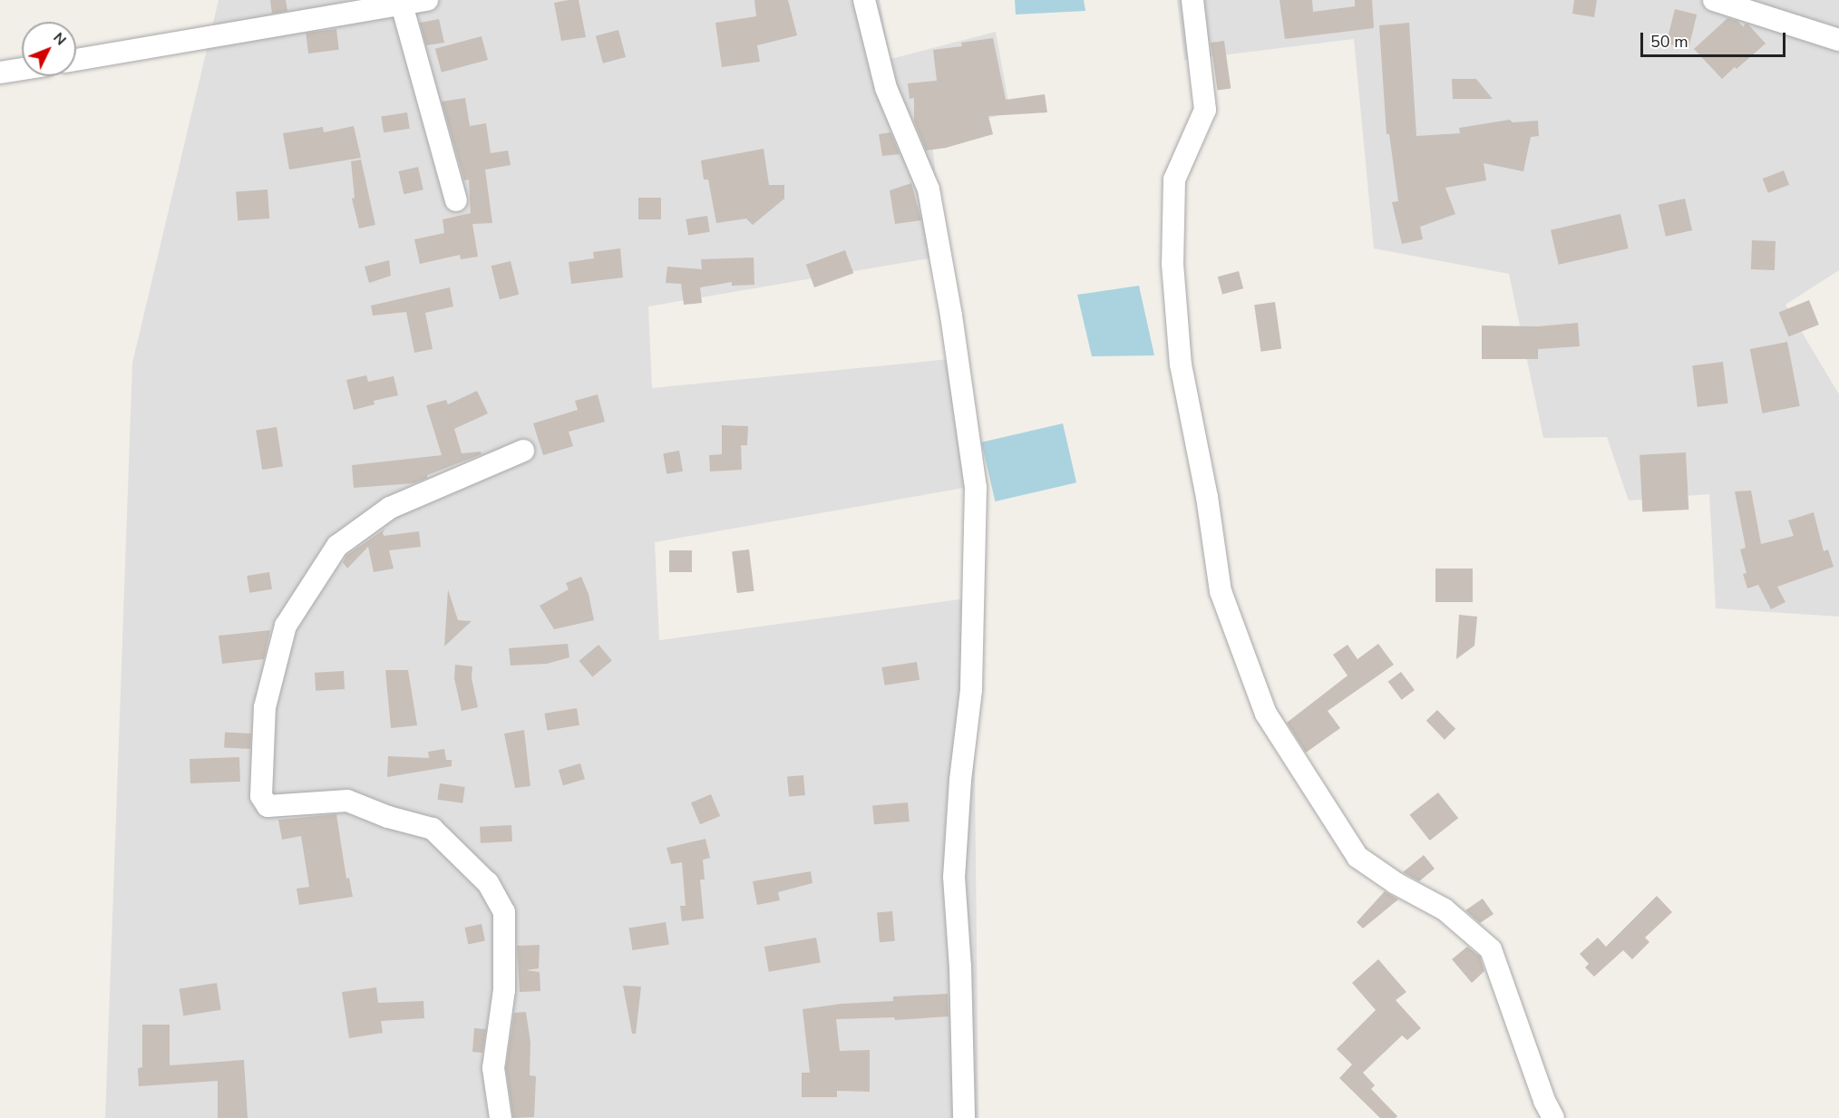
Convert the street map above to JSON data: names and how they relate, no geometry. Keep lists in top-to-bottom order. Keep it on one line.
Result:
{"scale_bar":"50 m","north":"top right"}
